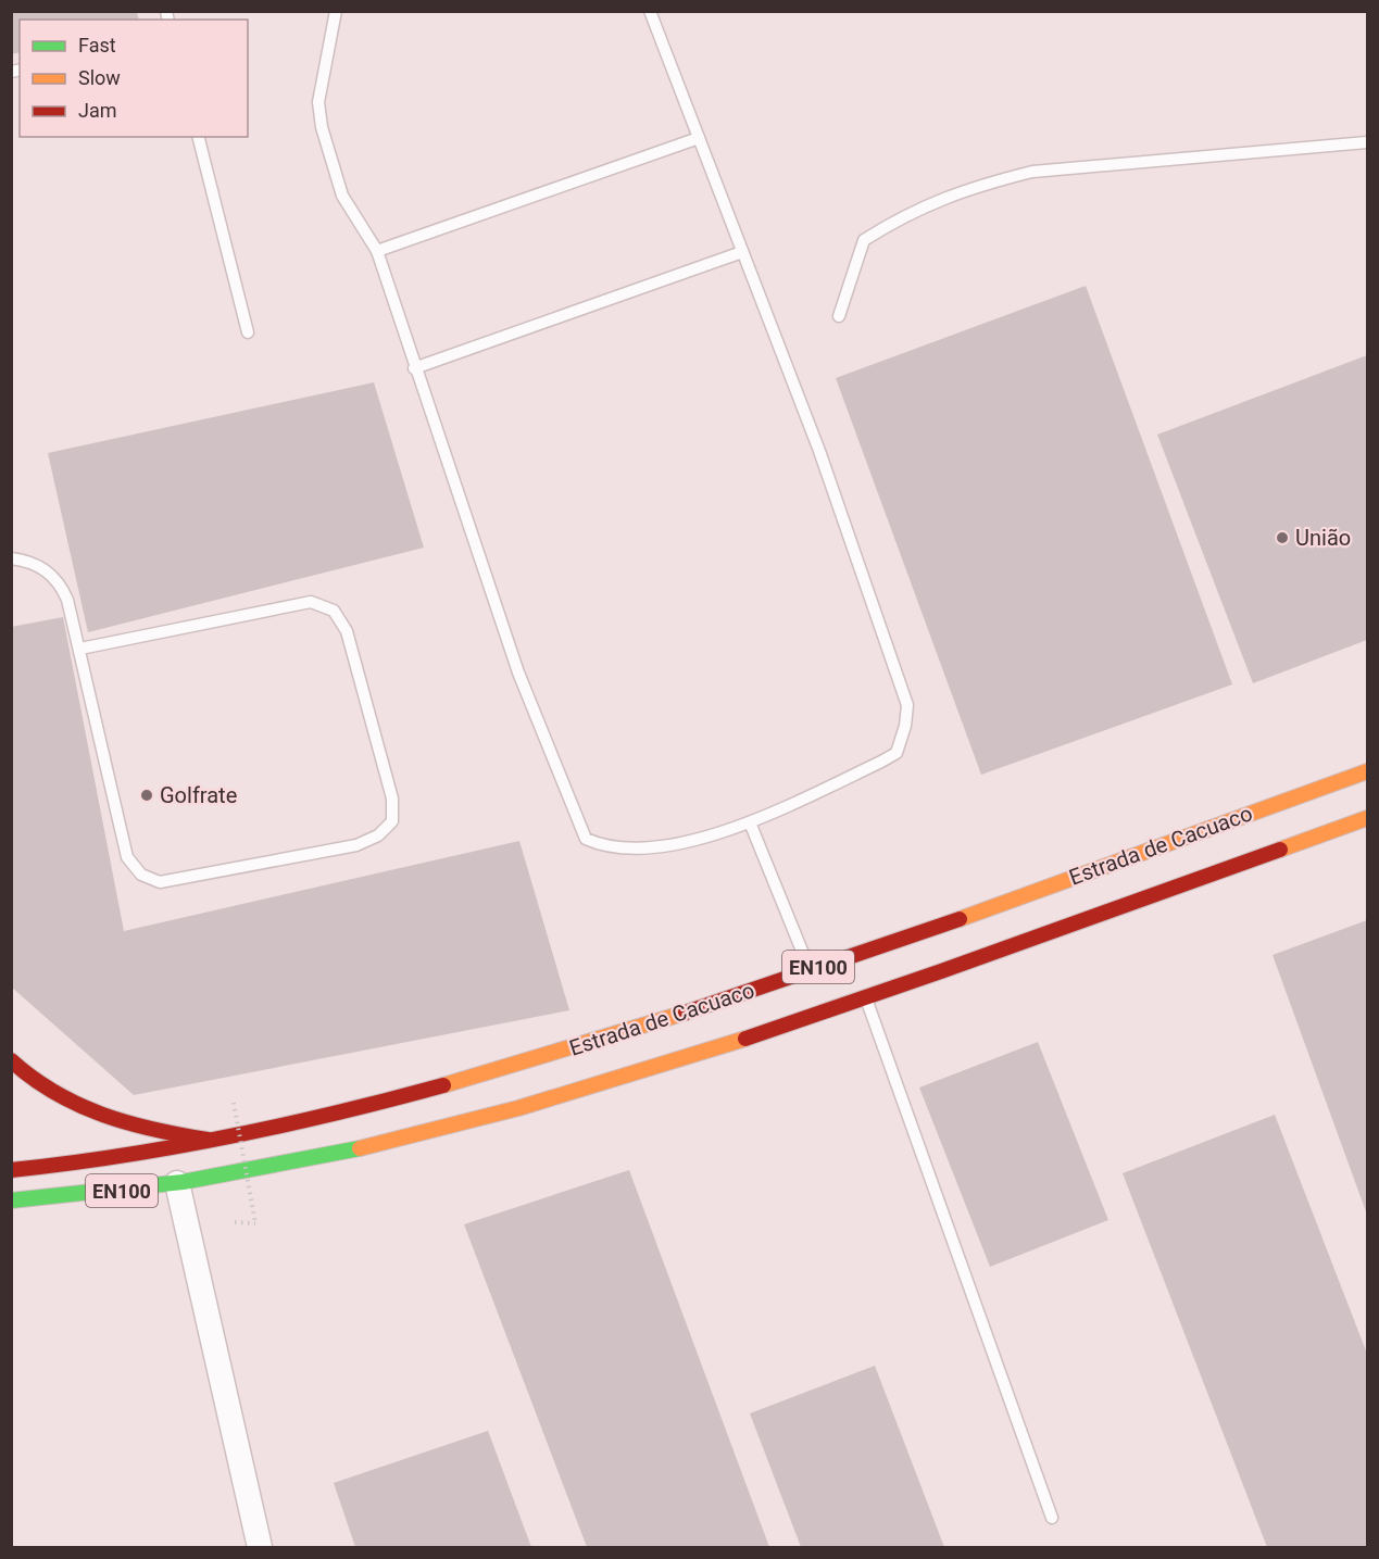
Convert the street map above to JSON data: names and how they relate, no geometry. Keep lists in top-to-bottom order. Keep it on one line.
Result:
{"streets":{"main road":["Estrada de Cacuaco","EN100"]},"places":["União","Golfrate"],"legend":["Fast","Slow","Jam"]}
